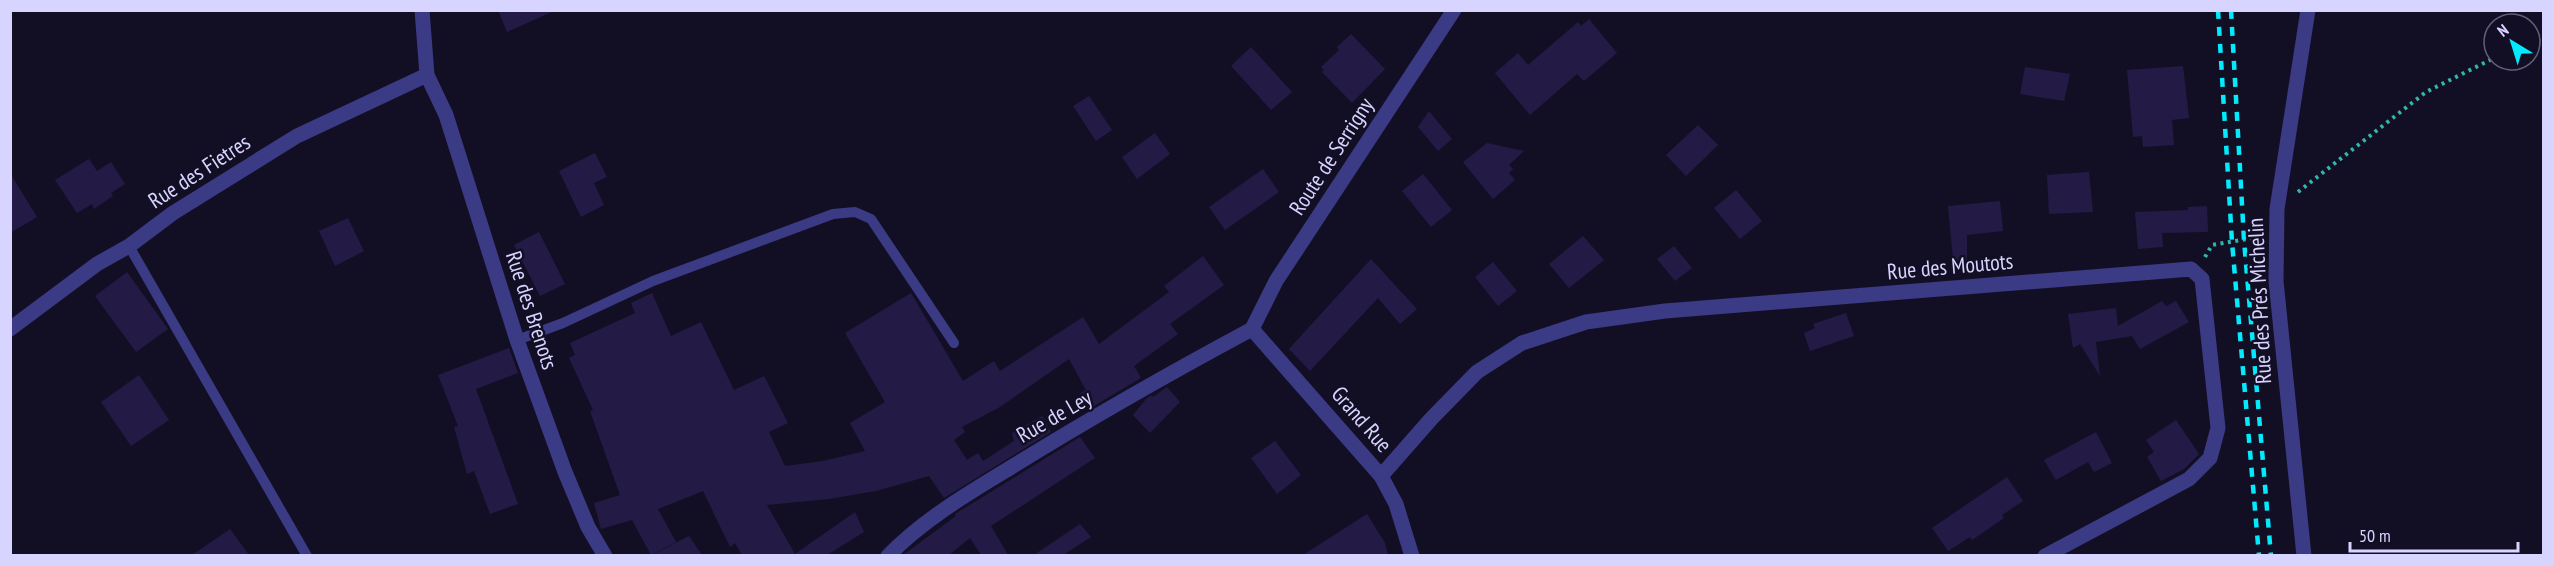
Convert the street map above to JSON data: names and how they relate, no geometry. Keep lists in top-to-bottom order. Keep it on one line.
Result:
{"streets":{"street":["Route de Serrigny","Rue des Fietres","Rue des Moutots","Rue des Prés Michelin","Rue des Brenots","Rue de Ley","Grand Rue"]},"crossings":[["Route de Serrigny","Rue de Ley"],["Route de Serrigny","Grand Rue"],["Rue des Fietres","Rue des Brenots"],["Rue des Moutots","Grand Rue"],["Rue de Ley","Grand Rue"]],"scale_bar":"50 m","north":"top left"}
